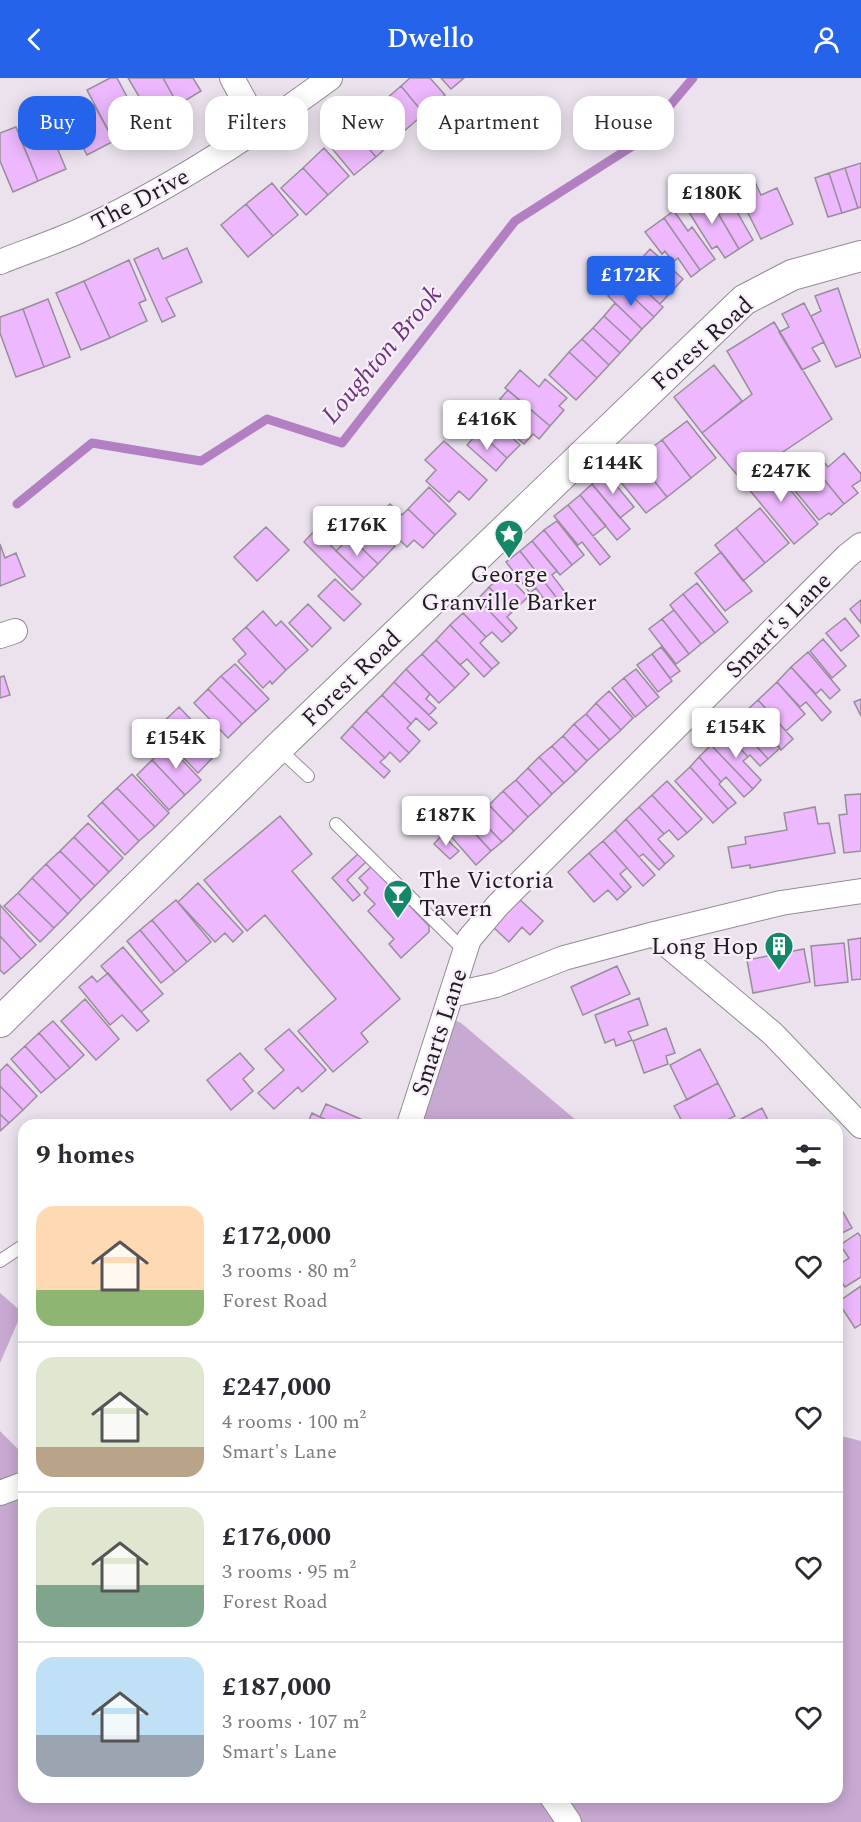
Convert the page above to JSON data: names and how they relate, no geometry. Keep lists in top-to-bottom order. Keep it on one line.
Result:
{"streets":{"street":["The Drive","Forest Road","Smart's Lane","Smarts Lane"]},"crossings":[["Smart's Lane","Smarts Lane"]],"water":["Loughton Brook"],"places":{"place":["George Granville Barker"],"bar":["The Victoria Tavern"],"building":["Long Hop"]},"page":{"header":"Dwello","chip":["Buy","Rent","Filters","New","Apartment","House"],"price":["£180K","£172K","£416K","£144K","£247K","£176K","£154K","£154K","£187K"],"heading":"9 homes","list":[{"name":"£172,000","note":"3 rooms · 80 m² · Forest Road"},{"name":"£247,000","note":"4 rooms · 100 m² · Smart's Lane"},{"name":"£176,000","note":"3 rooms · 95 m² · Forest Road"},{"name":"£187,000","note":"3 rooms · 107 m² · Smart's Lane"}]}}
